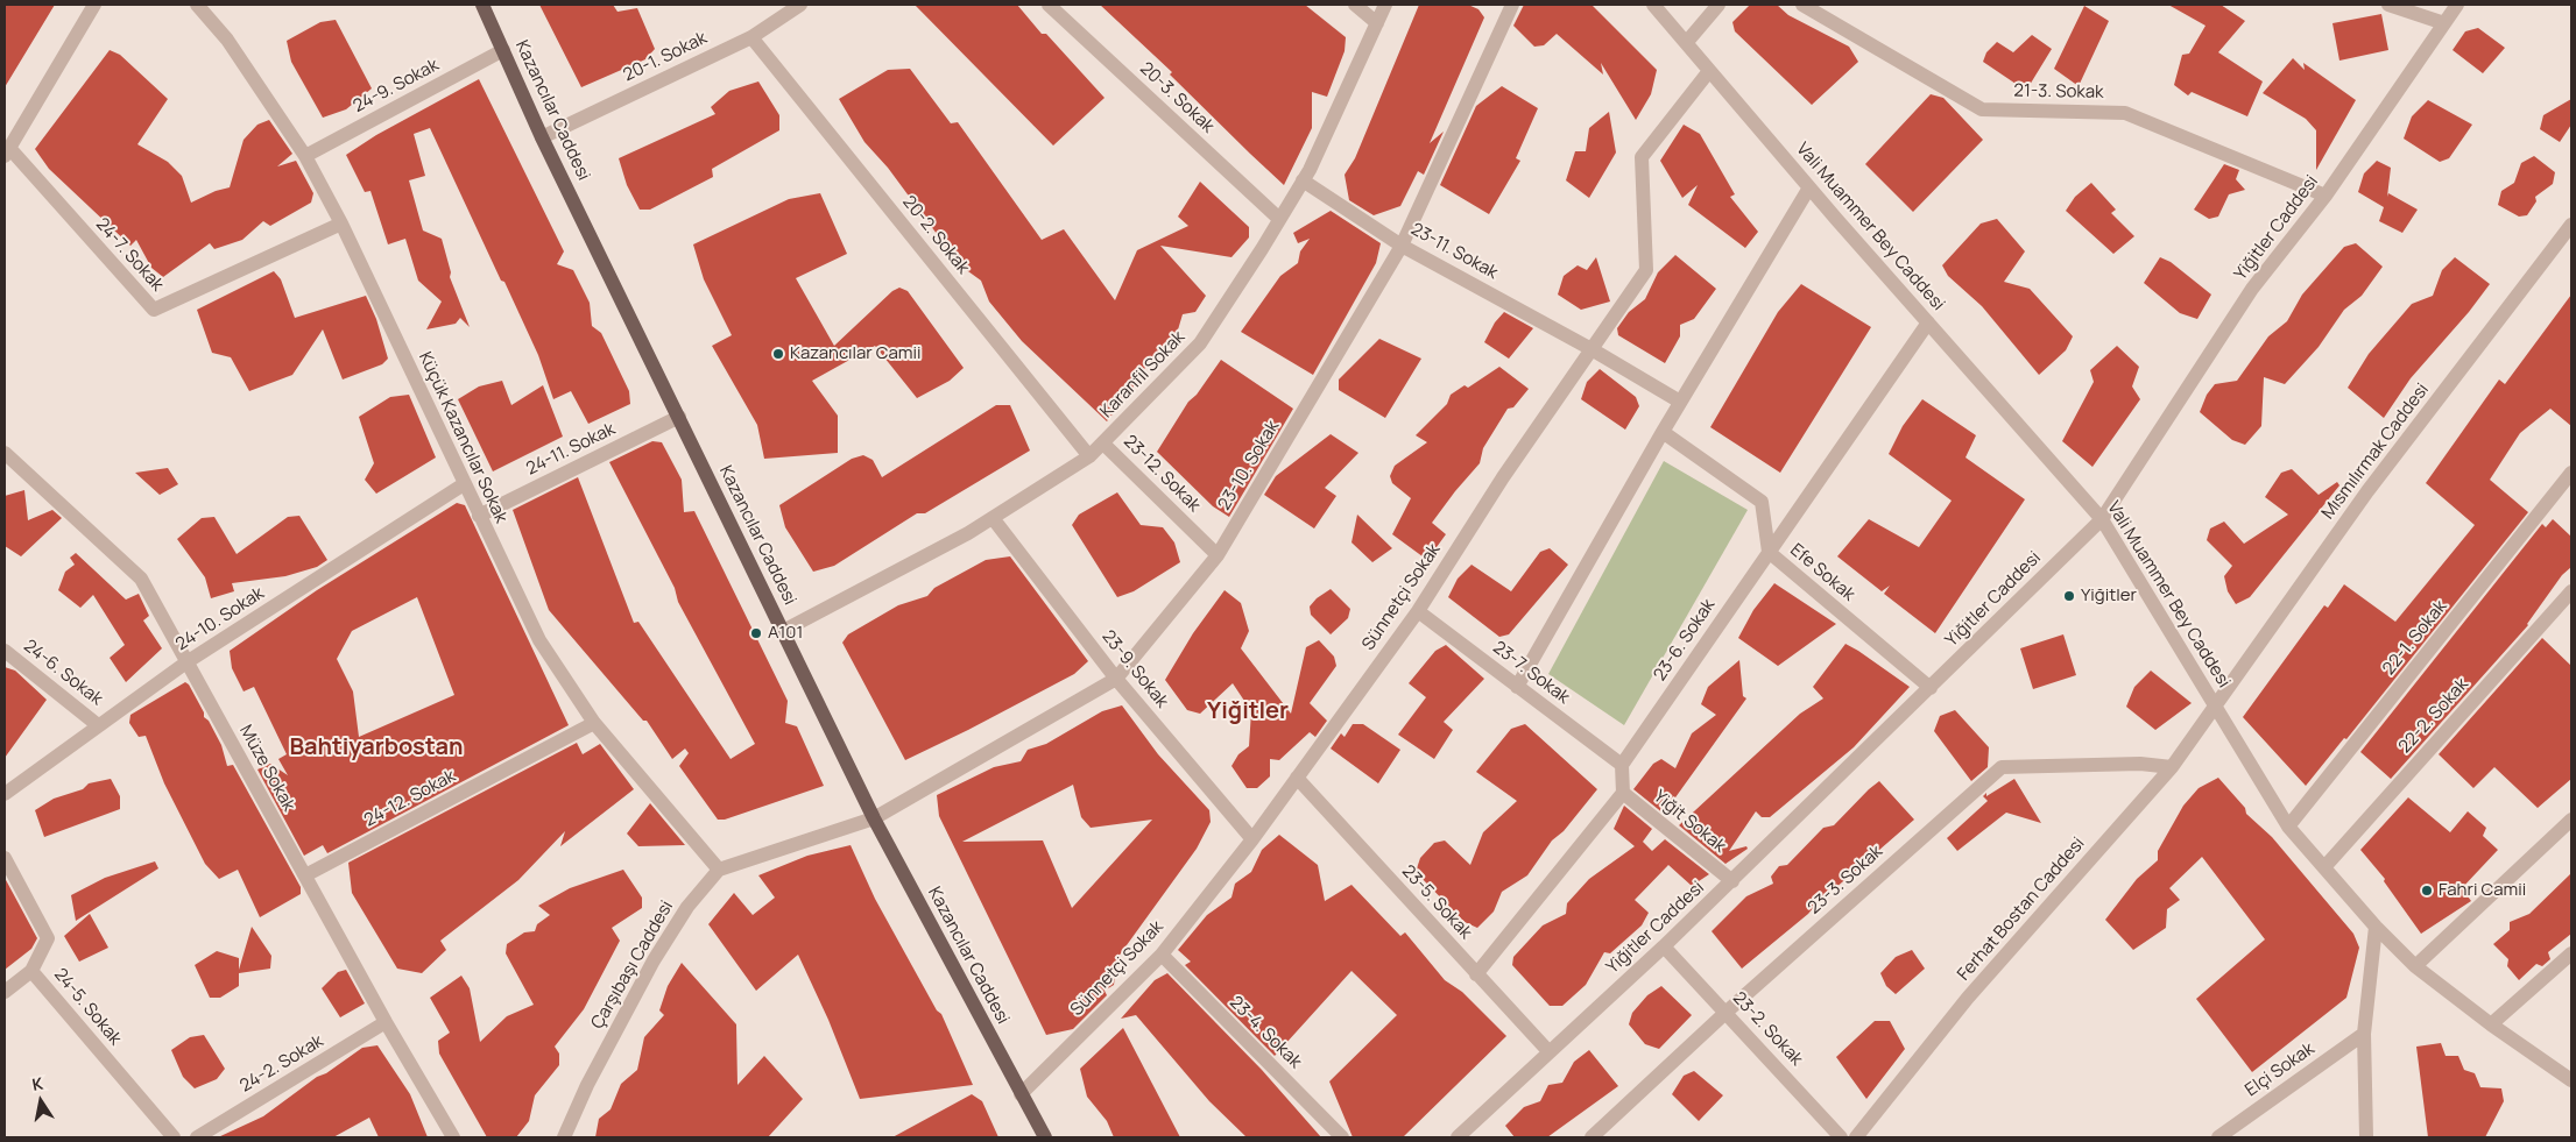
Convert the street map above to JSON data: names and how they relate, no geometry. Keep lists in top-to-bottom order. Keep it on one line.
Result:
{"streets":{"main road":["Kazancılar Caddesi"],"street":["20-1. Sokak","24-9. Sokak","21-3. Sokak","20-3. Sokak","Vali Muammer Bey Caddesi","Yiğitler Caddesi","20-2. Sokak","23-11. Sokak","24-7. Sokak","Karanfil Sokak","Küçük Kazancılar Sokak","24-11. Sokak","Mısmılırmak Caddesi","23-10. Sokak","23-12. Sokak","Efe Sokak","Sünnetçi Sokak","24-10. Sokak","22-1. Sokak","23-6. Sokak","23-9. Sokak","24-6. Sokak","23-7. Sokak","22-2. Sokak","Müze Sokak","24-12. Sokak","Yiğit Sokak","23-3. Sokak","23-5. Sokak","Ferhat Bostan Caddesi","Çarşıbaşı Caddesi","24-5. Sokak","23-2. Sokak","23-4. Sokak","24-2. Sokak","Elçi Sokak"]},"crossings":[["20-1. Sokak","Kazancılar Caddesi"],["20-1. Sokak","20-2. Sokak"],["24-9. Sokak","Kazancılar Caddesi"],["24-9. Sokak","Küçük Kazancılar Sokak"],["21-3. Sokak","Yiğitler Caddesi"],["20-3. Sokak","Karanfil Sokak"],["Kazancılar Caddesi","Karanfil Sokak"],["Kazancılar Caddesi","24-11. Sokak"],["Kazancılar Caddesi","23-10. Sokak"],["Kazancılar Caddesi","Sünnetçi Sokak"],["Vali Muammer Bey Caddesi","Yiğitler Caddesi"],["Vali Muammer Bey Caddesi","Mısmılırmak Caddesi"],["Vali Muammer Bey Caddesi","Sünnetçi Sokak"],["Vali Muammer Bey Caddesi","22-1. Sokak"],["Vali Muammer Bey Caddesi","23-6. Sokak"],["Vali Muammer Bey Caddesi","22-2. Sokak"],["Vali Muammer Bey Caddesi","Ferhat Bostan Caddesi"],["Yiğitler Caddesi","Efe Sokak"],["Yiğitler Caddesi","Yiğit Sokak"],["Yiğitler Caddesi","23-5. Sokak"],["Yiğitler Caddesi","23-2. Sokak"],["20-2. Sokak","Karanfil Sokak"],["23-11. Sokak","Karanfil Sokak"],["23-11. Sokak","23-10. Sokak"],["23-11. Sokak","Sünnetçi Sokak"],["24-7. Sokak","Küçük Kazancılar Sokak"],["Karanfil Sokak","23-12. Sokak"],["Karanfil Sokak","23-9. Sokak"],["Küçük Kazancılar Sokak","24-11. Sokak"],["Küçük Kazancılar Sokak","24-10. Sokak"],["Küçük Kazancılar Sokak","24-12. Sokak"],["Küçük Kazancılar Sokak","Çarşıbaşı Caddesi"],["Mısmılırmak Caddesi","Ferhat Bostan Caddesi"],["23-10. Sokak","23-12. Sokak"],["23-10. Sokak","23-9. Sokak"],["Efe Sokak","23-6. Sokak"],["Sünnetçi Sokak","23-9. Sokak"],["Sünnetçi Sokak","23-7. Sokak"],["Sünnetçi Sokak","23-5. Sokak"],["Sünnetçi Sokak","23-4. Sokak"],["24-10. Sokak","24-6. Sokak"],["24-10. Sokak","Müze Sokak"],["23-6. Sokak","23-7. Sokak"],["Müze Sokak","24-12. Sokak"],["Müze Sokak","24-2. Sokak"],["23-3. Sokak","Ferhat Bostan Caddesi"],["23-3. Sokak","23-2. Sokak"]],"districts":["Yiğitler","Bahtiyarbostan"],"places":["Kazancılar Camii","Yiğitler","A101","Fahri Camii"],"north":"top"}
